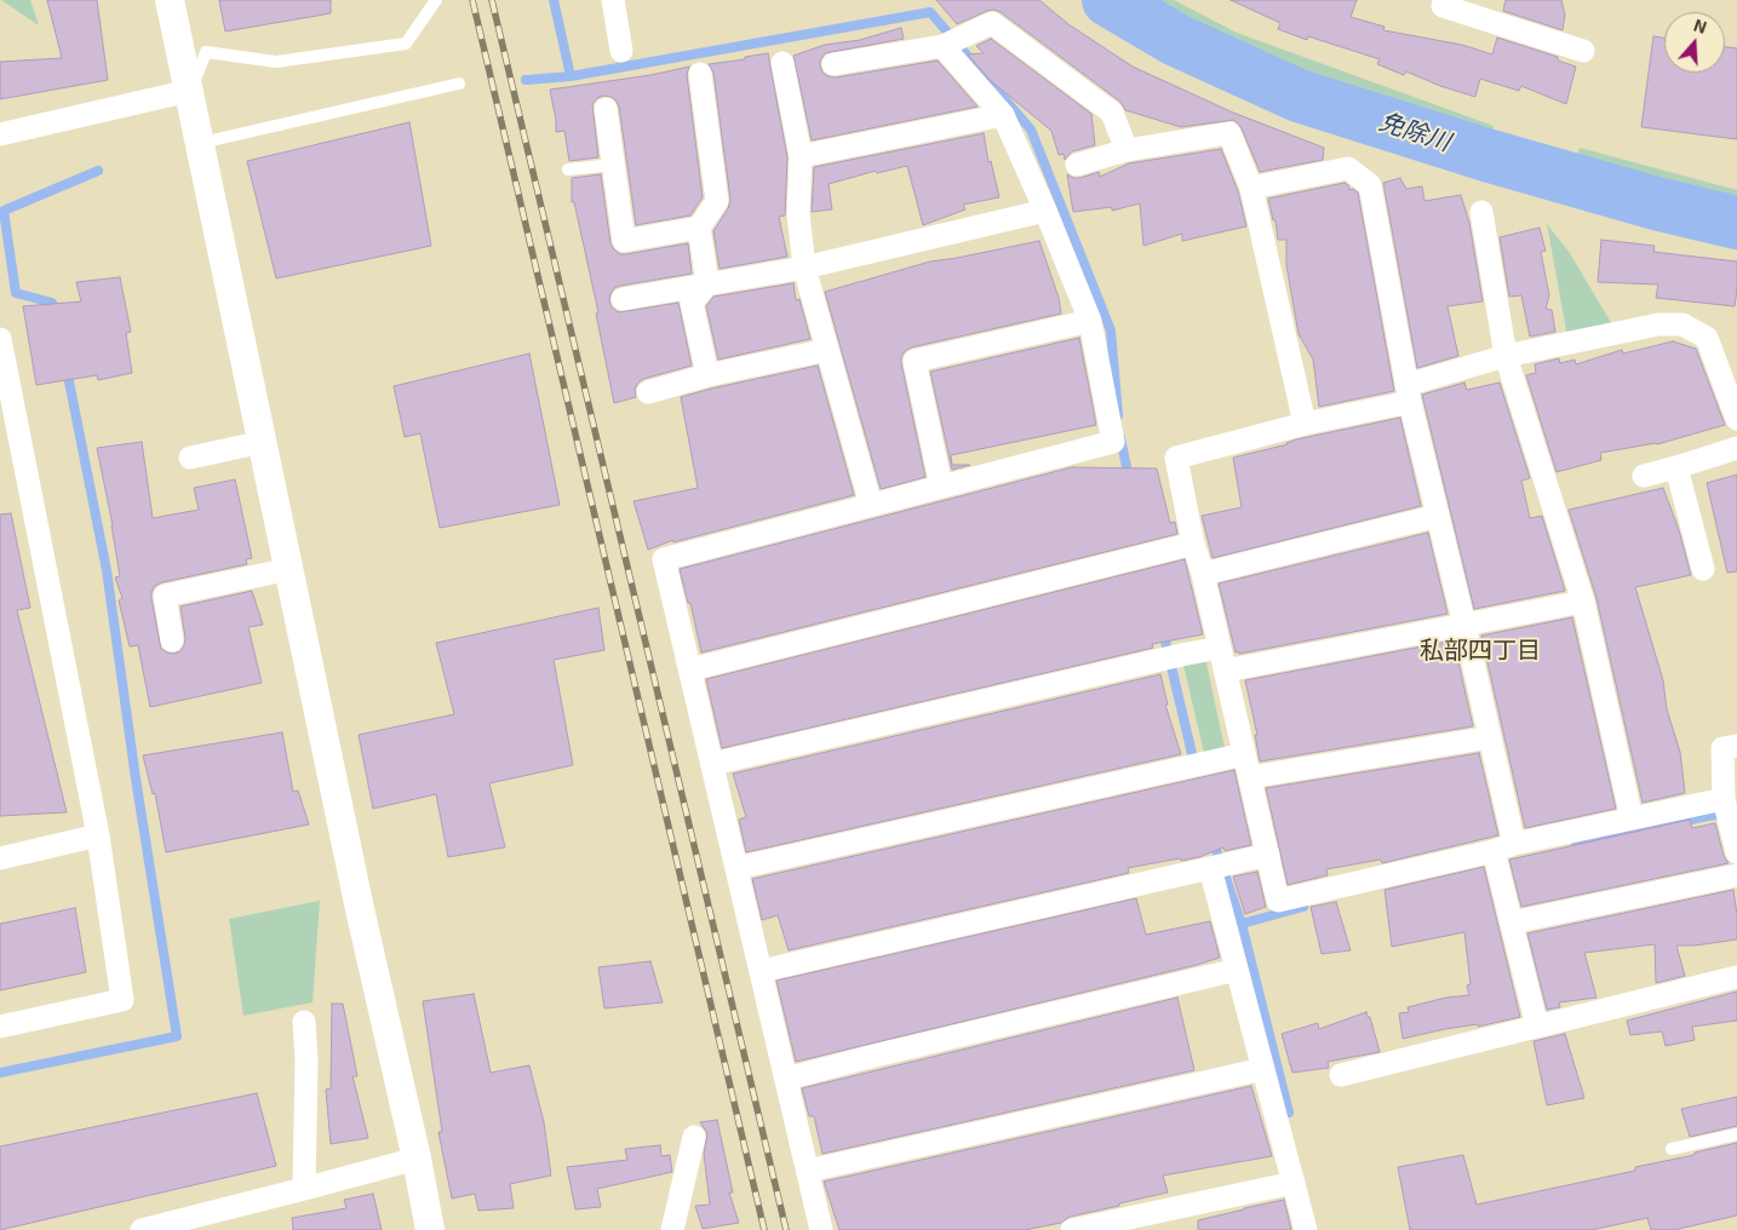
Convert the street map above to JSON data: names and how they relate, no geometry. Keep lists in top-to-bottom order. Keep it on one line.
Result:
{"districts":["私部四丁目"],"water":["免除川"],"north":"top"}
